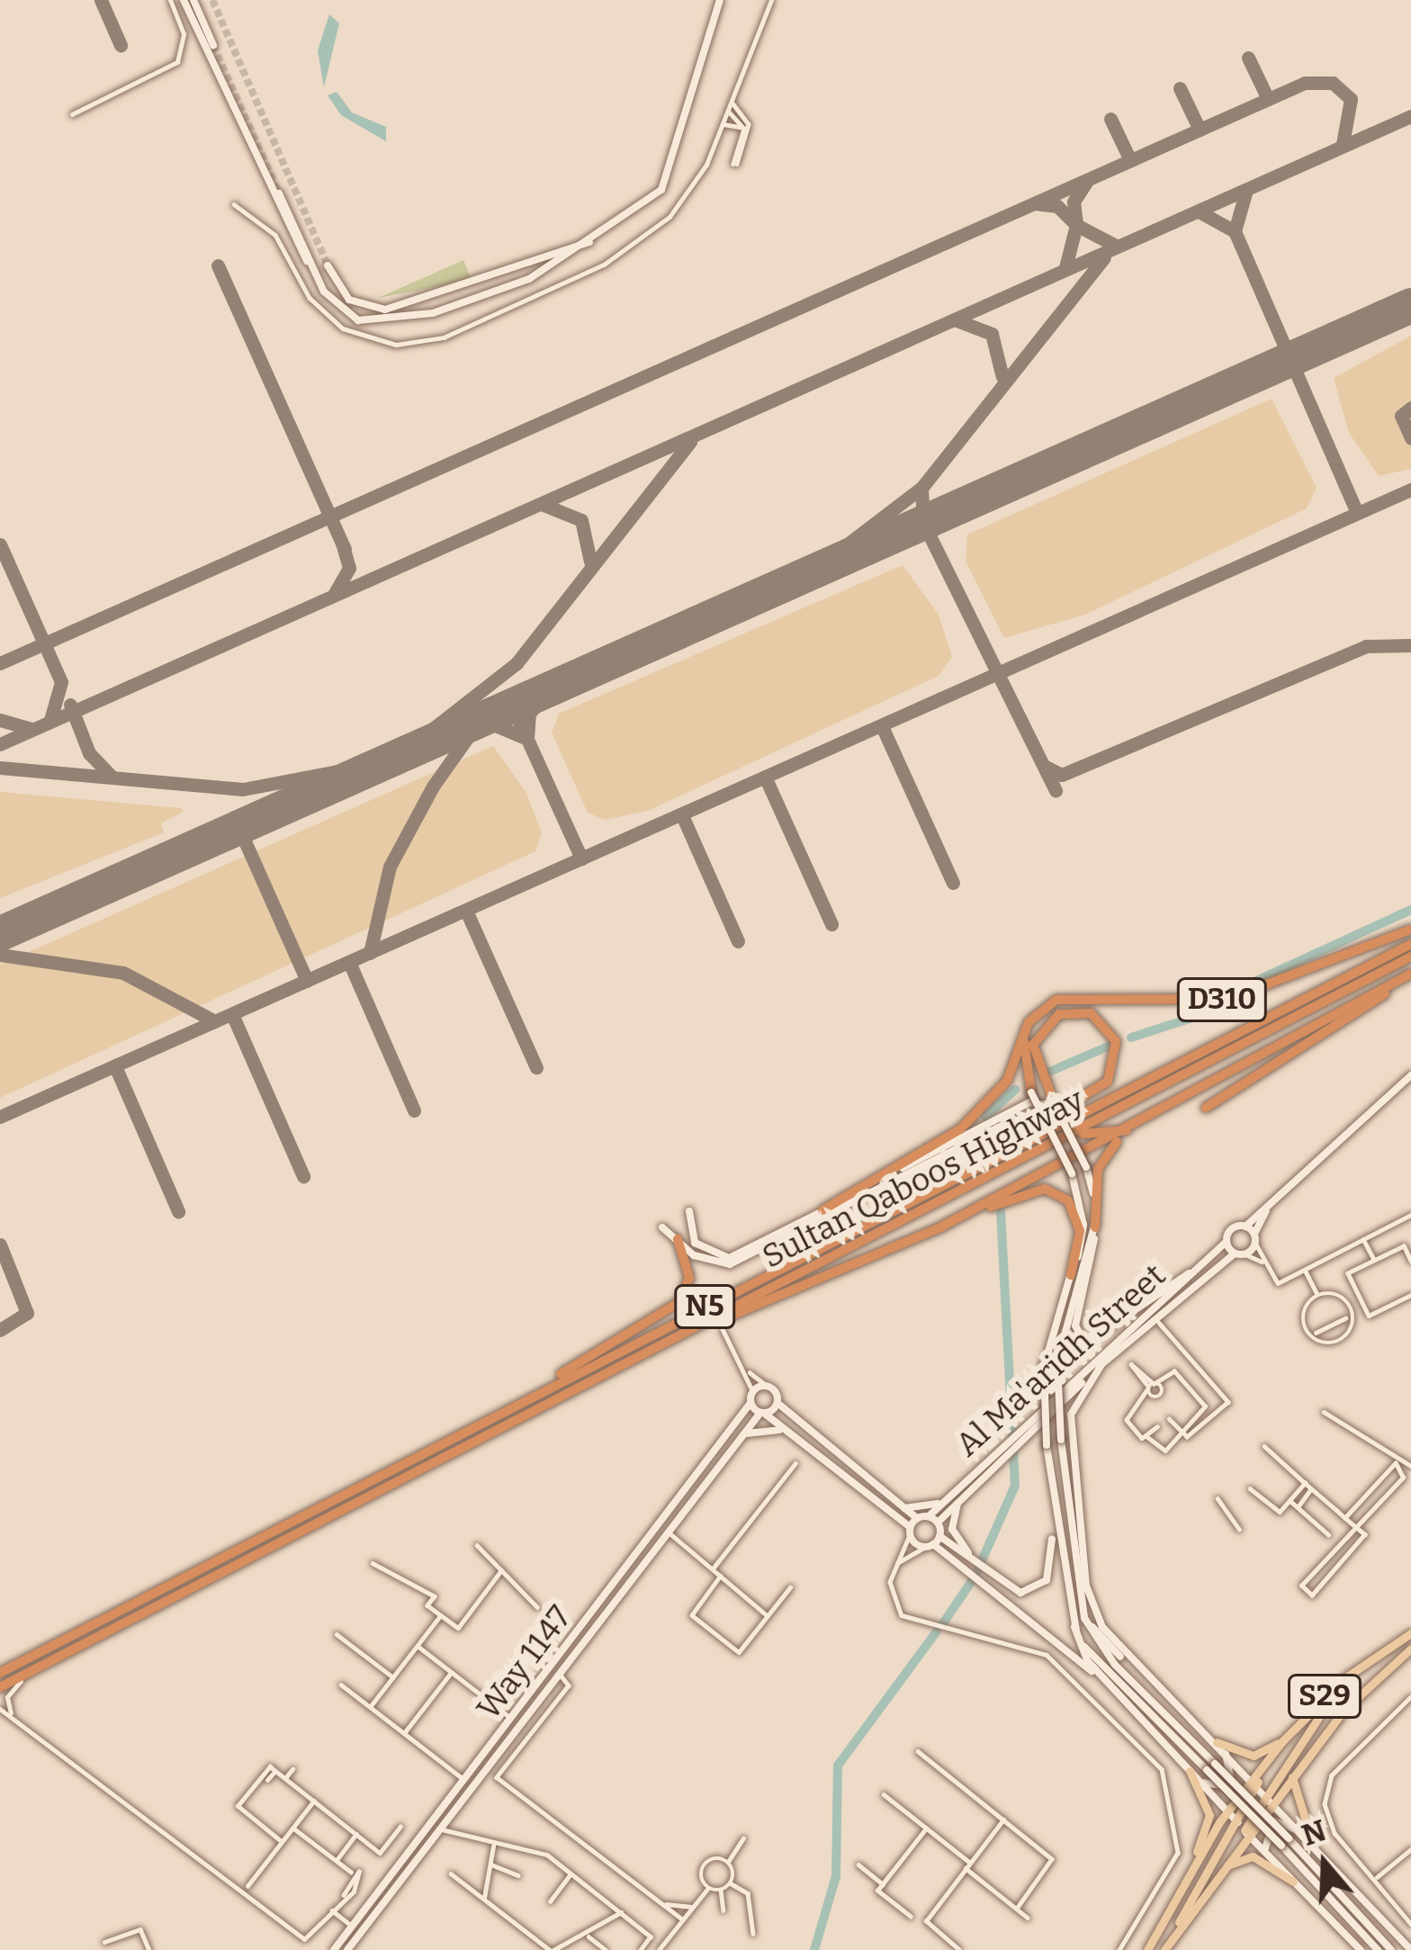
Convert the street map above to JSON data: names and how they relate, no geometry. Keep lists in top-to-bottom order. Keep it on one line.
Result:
{"streets":{"highway":["D310","Sultan Qaboos Highway","N5"],"main road":["Al Ma'aridh Street","Way 1147","S29"]},"north":"top"}
